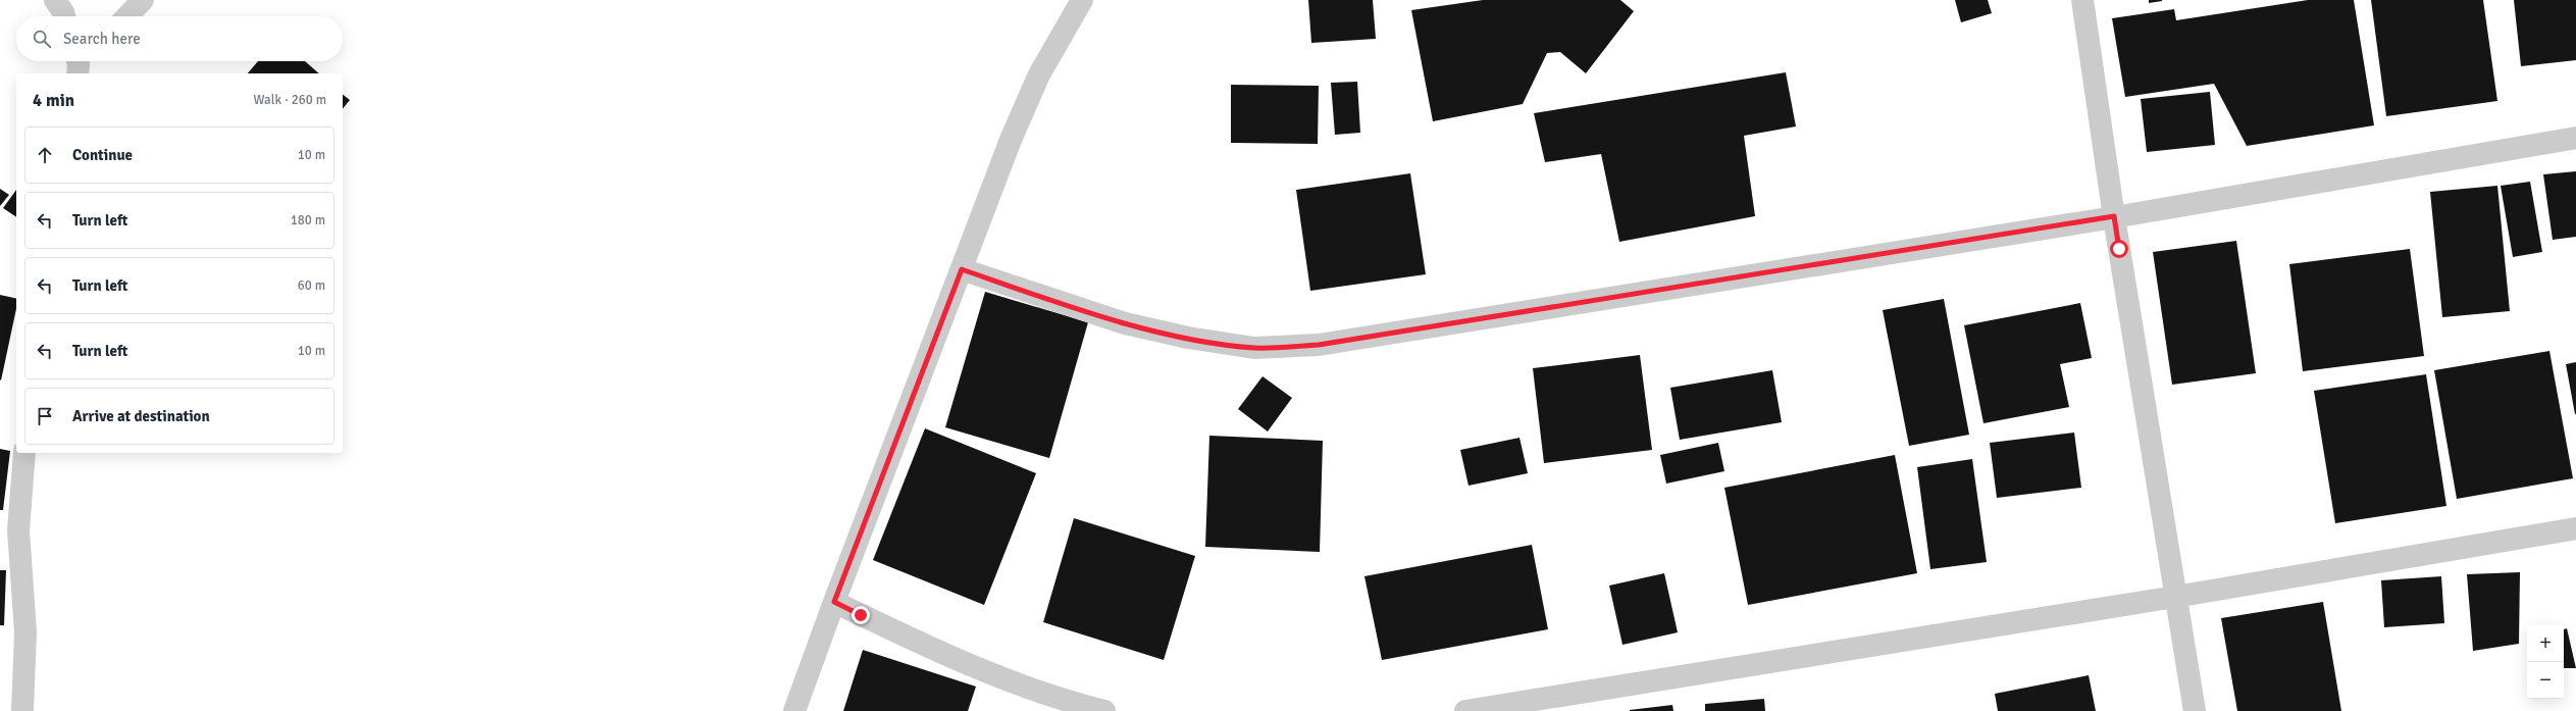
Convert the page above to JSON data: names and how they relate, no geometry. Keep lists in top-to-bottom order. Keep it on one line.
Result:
{"page":{"search":"Search here","heading":["4 min","Walk · 260 m"],"list":[["Continue","10 m"],["Turn left","180 m"],["Turn left","60 m"],["Turn left","10 m"],"Arrive at destination"],"map_buttons":["+","−"]}}
